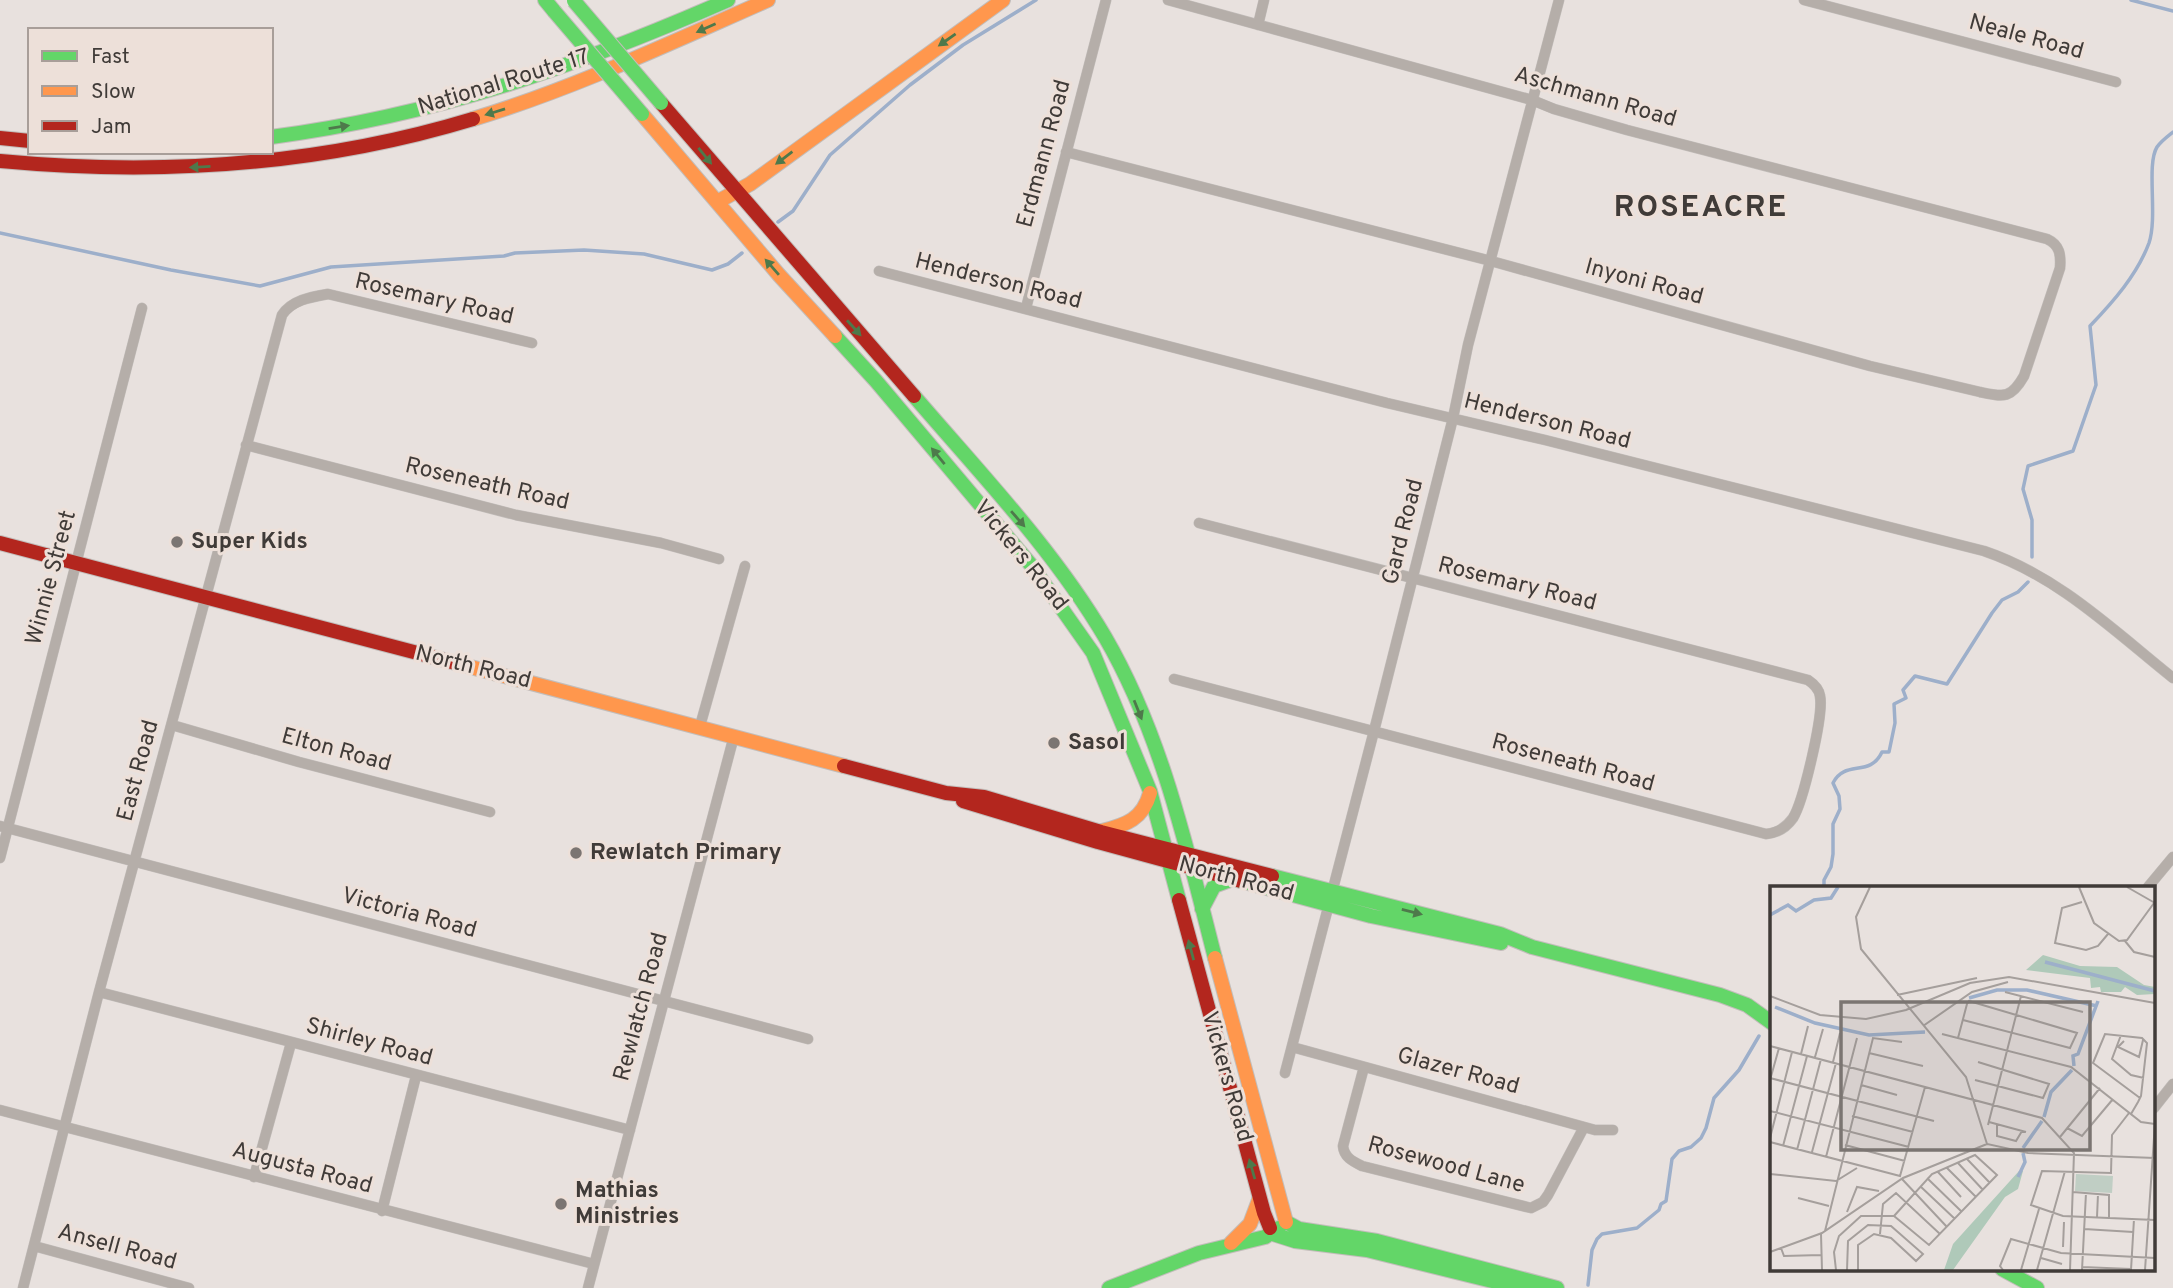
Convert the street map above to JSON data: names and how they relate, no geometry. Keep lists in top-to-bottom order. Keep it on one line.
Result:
{"streets":{"main road":["National Route 17","Vickers Road","North Road"],"street":["Neale Road","Aschmann Road","Erdmann Road","Henderson Road","Inyoni Road","Rosemary Road","Roseneath Road","Gard Road","Winnie Street","Elton Road","East Road","Victoria Road","Rewlatch Road","Shirley Road","Glazer Road","Rosewood Lane","Augusta Road","Ansell Road"]},"crossings":[["Aschmann Road","Inyoni Road"],["Aschmann Road","Gard Road"],["Erdmann Road","Henderson Road"],["Erdmann Road","Inyoni Road"],["Henderson Road","Gard Road"],["Inyoni Road","Gard Road"],["Rosemary Road","Roseneath Road"],["Rosemary Road","Gard Road"],["Rosemary Road","East Road"],["Roseneath Road","Gard Road"],["Roseneath Road","East Road"],["Gard Road","North Road"],["Gard Road","Glazer Road"],["Vickers Road","North Road"],["Winnie Street","North Road"],["Winnie Street","Victoria Road"],["North Road","East Road"],["North Road","Rewlatch Road"],["Elton Road","East Road"],["East Road","Victoria Road"],["East Road","Shirley Road"],["East Road","Augusta Road"],["East Road","Ansell Road"],["Victoria Road","Rewlatch Road"],["Rewlatch Road","Shirley Road"],["Rewlatch Road","Augusta Road"],["Glazer Road","Rosewood Lane"]],"districts":["ROSEACRE"],"places":["Super Kids","Sasol","Rewlatch Primary","Mathias Ministries"],"legend":["Fast","Slow","Jam"]}
